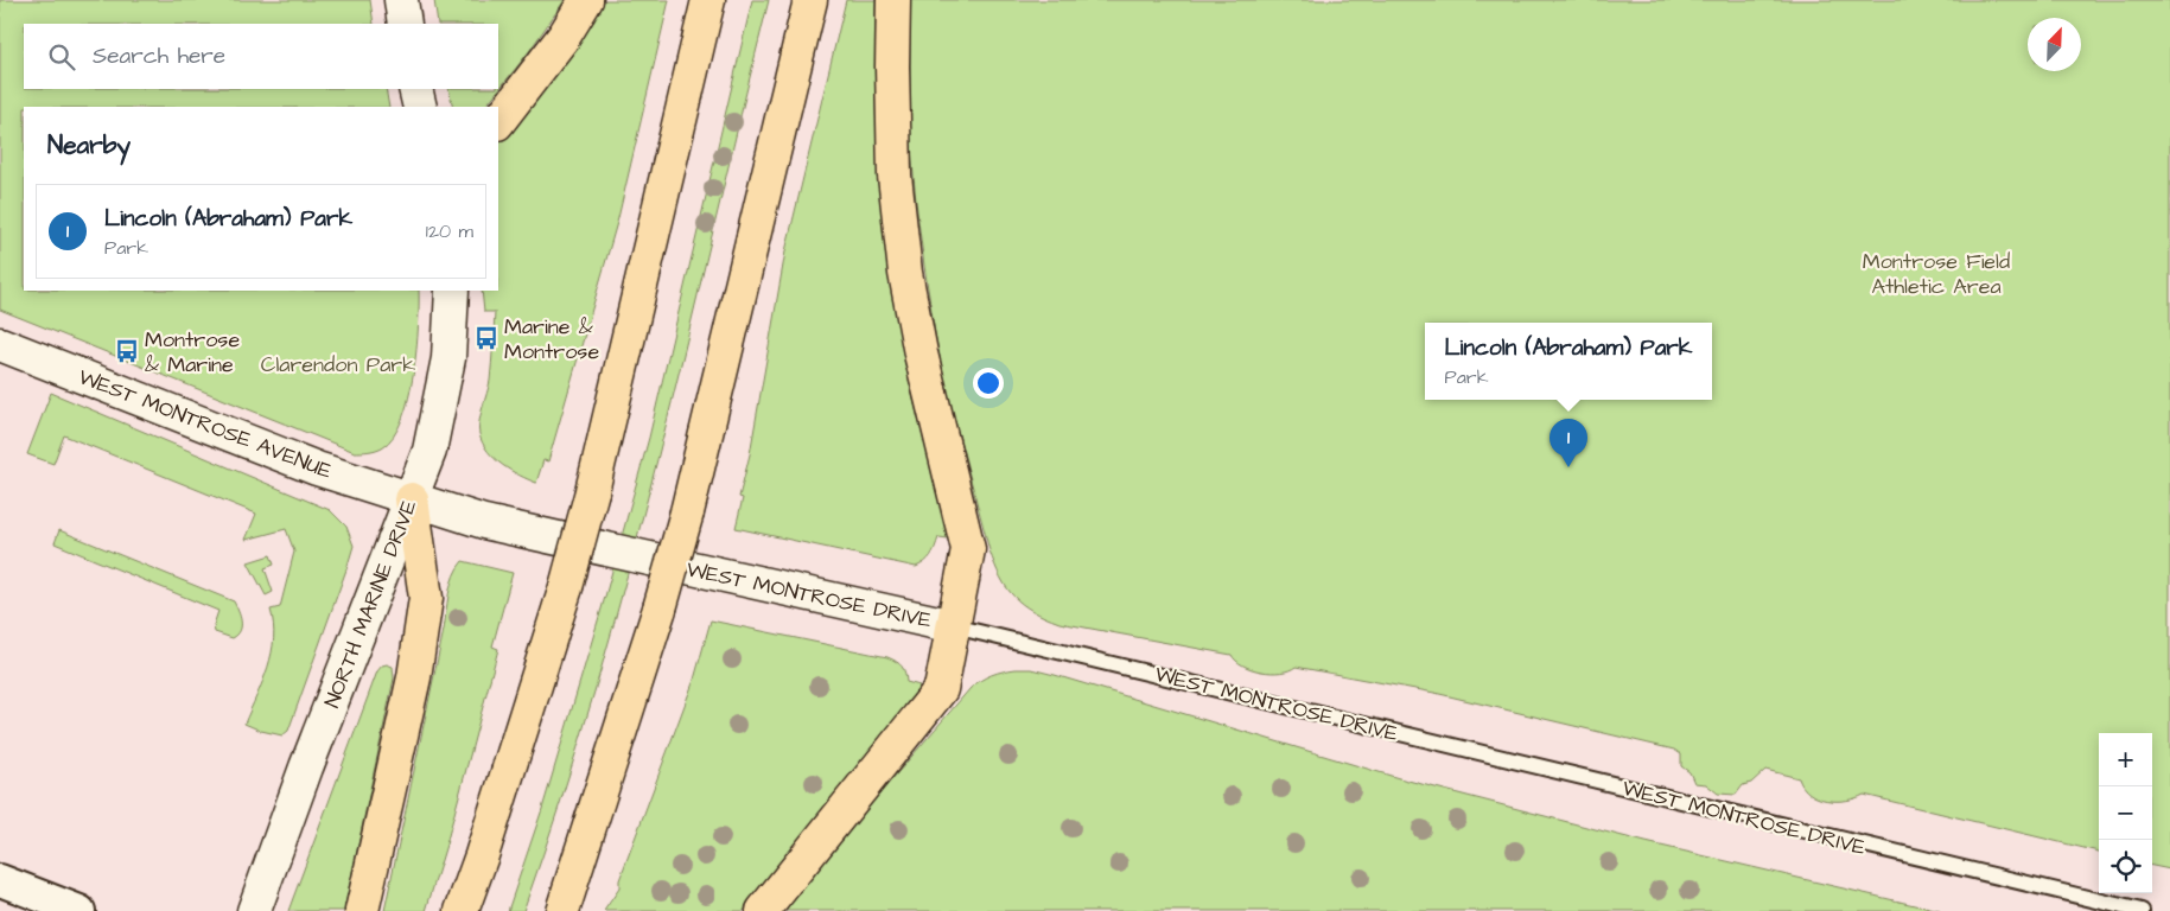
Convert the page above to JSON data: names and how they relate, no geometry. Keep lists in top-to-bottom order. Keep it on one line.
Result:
{"streets":{"main road":["WEST MONTROSE AVENUE","WEST MONTROSE DRIVE","NORTH MARINE DRIVE"]},"crossings":[["WEST MONTROSE AVENUE","WEST MONTROSE DRIVE"],["WEST MONTROSE AVENUE","NORTH MARINE DRIVE"],["WEST MONTROSE DRIVE","NORTH MARINE DRIVE"]],"parks":["Montrose Field Athletic Area","Clarendon Park"],"places":{"bus stop":["Marine & Montrose","Montrose & Marine"]},"north":"top right","page":{"search":"Search here","heading":"Nearby","list":[{"mark":"1","name":"Lincoln (Abraham) Park","note":"Park","value":"120 m"}],"popup":["Lincoln (Abraham) Park","Park"],"pins":"1","map_buttons":["+","−"]}}
